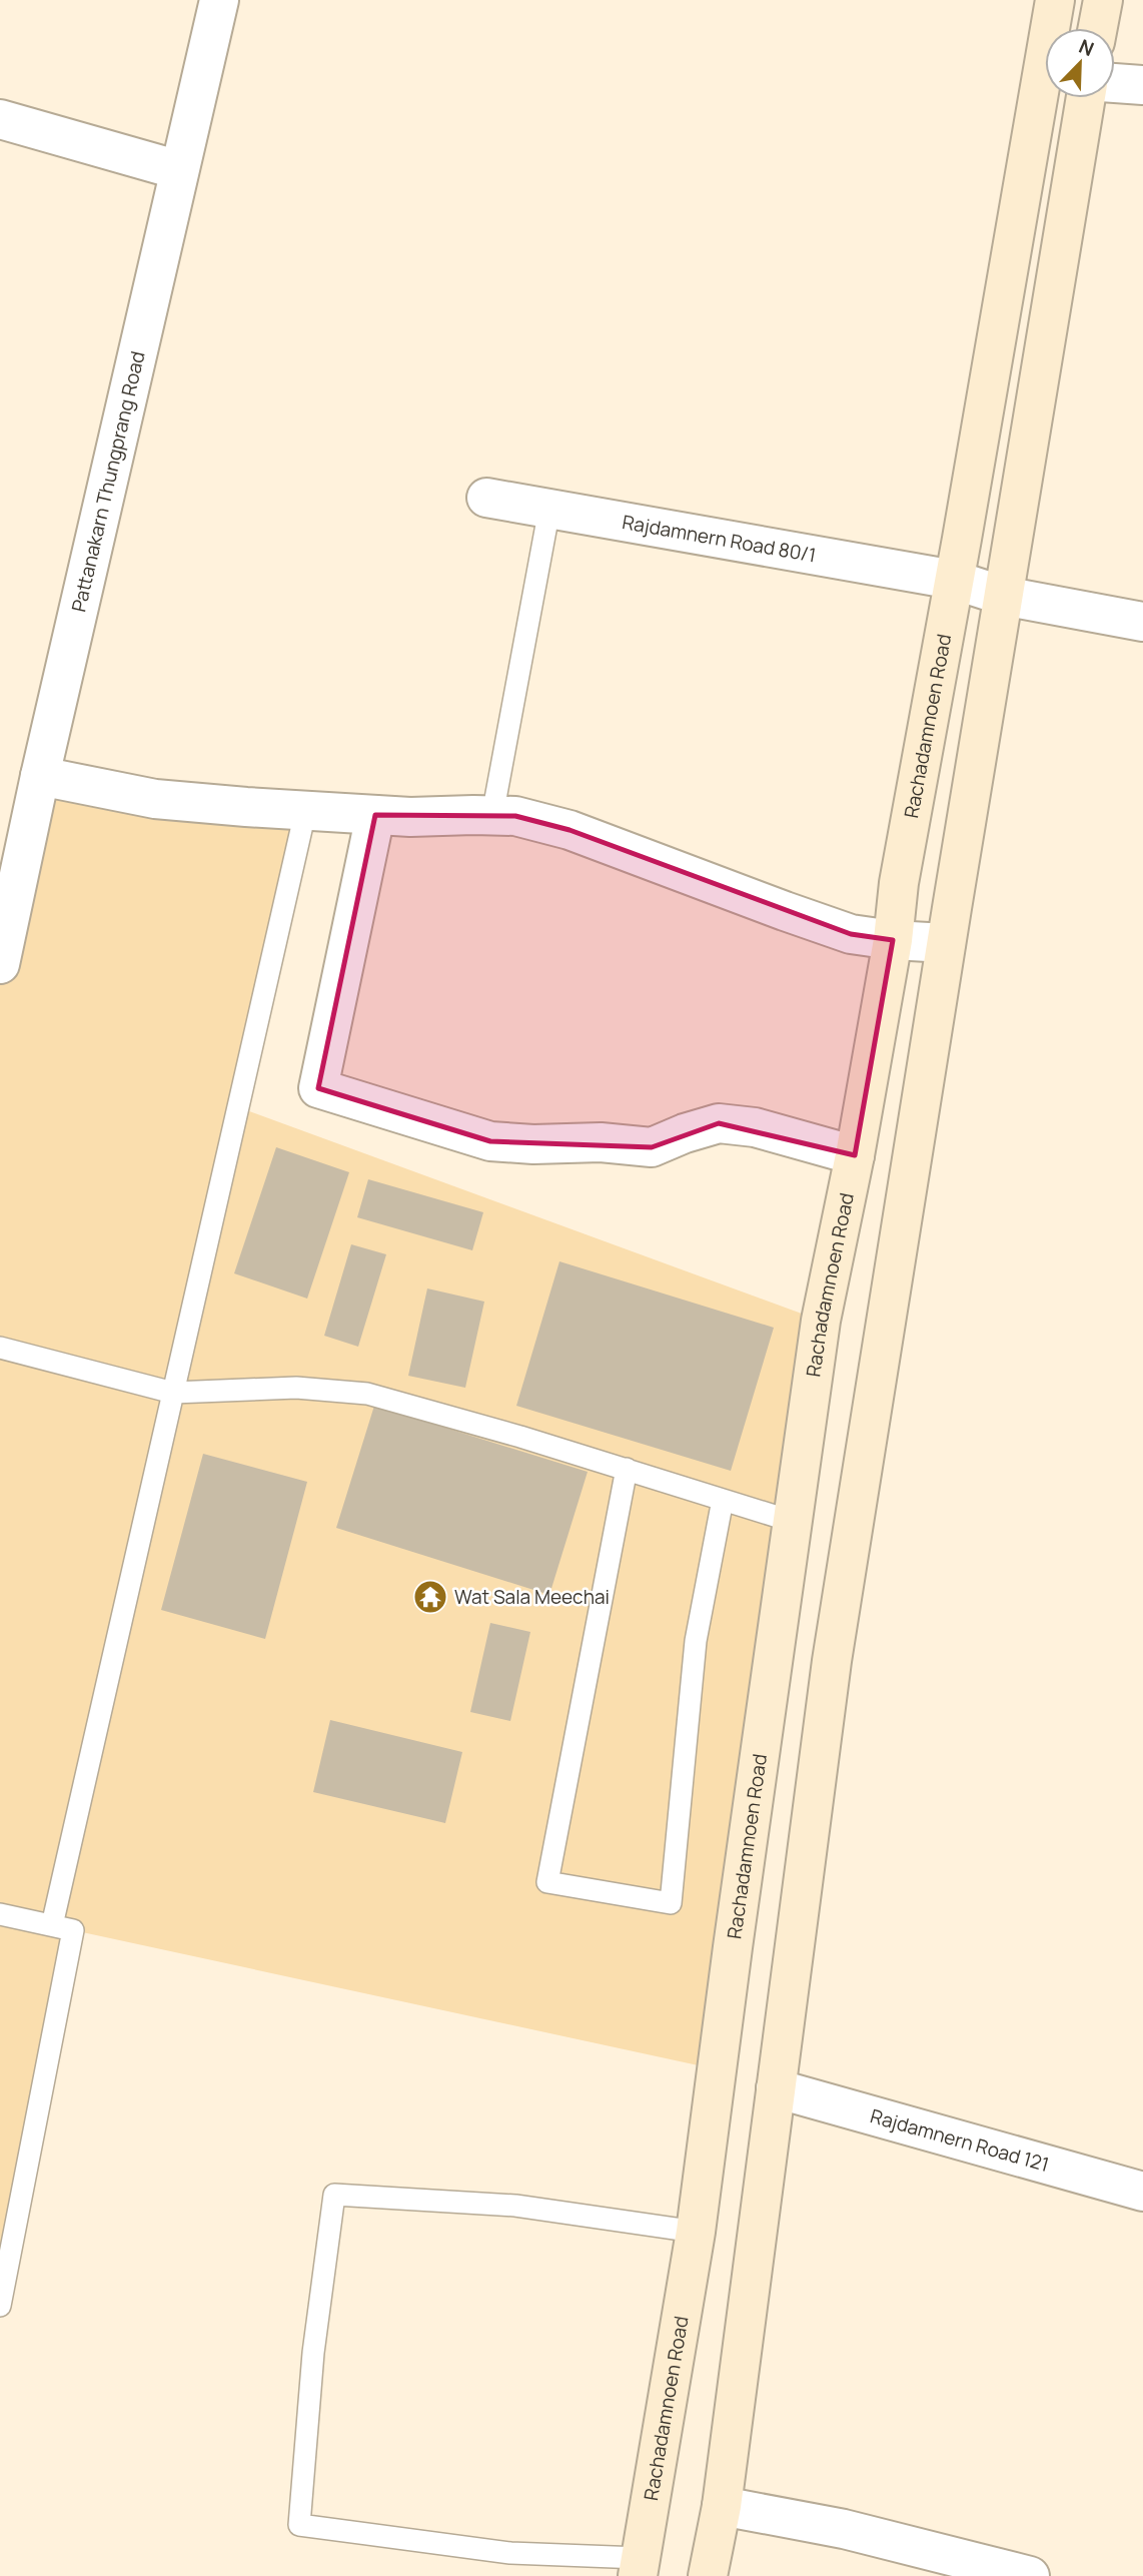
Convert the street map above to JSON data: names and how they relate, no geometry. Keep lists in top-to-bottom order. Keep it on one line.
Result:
{"streets":{"main road":["Rachadamnoen Road"],"street":["Pattanakarn Thungprang Road","Rajdamnern Road 80/1","Rajdamnern Road 121"]},"crossings":[["Rajdamnern Road 80/1","Rachadamnoen Road"]],"places":{"temple":["Wat Sala Meechai"]},"north":"top right"}
